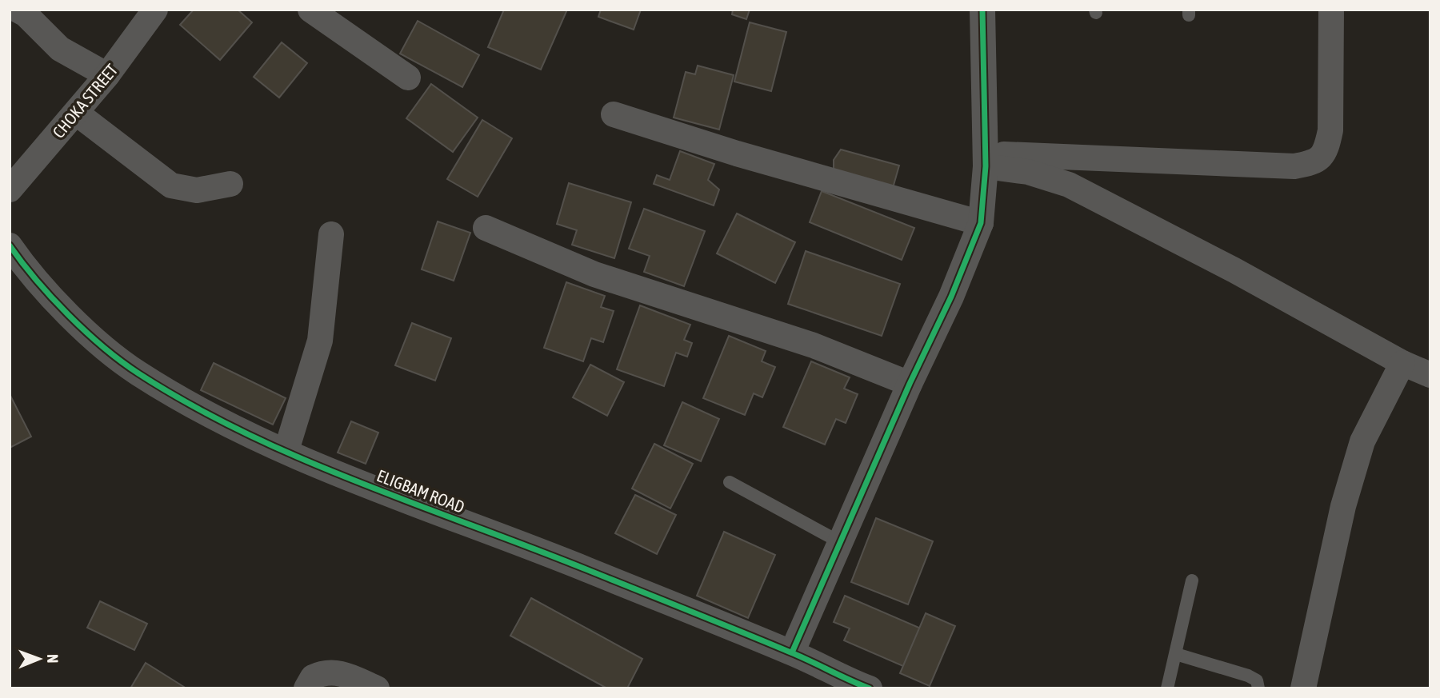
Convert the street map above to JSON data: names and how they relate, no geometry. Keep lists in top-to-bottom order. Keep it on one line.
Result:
{"streets":{"street":["CHOKA STREET","ELIGBAM ROAD"]},"north":"right"}
